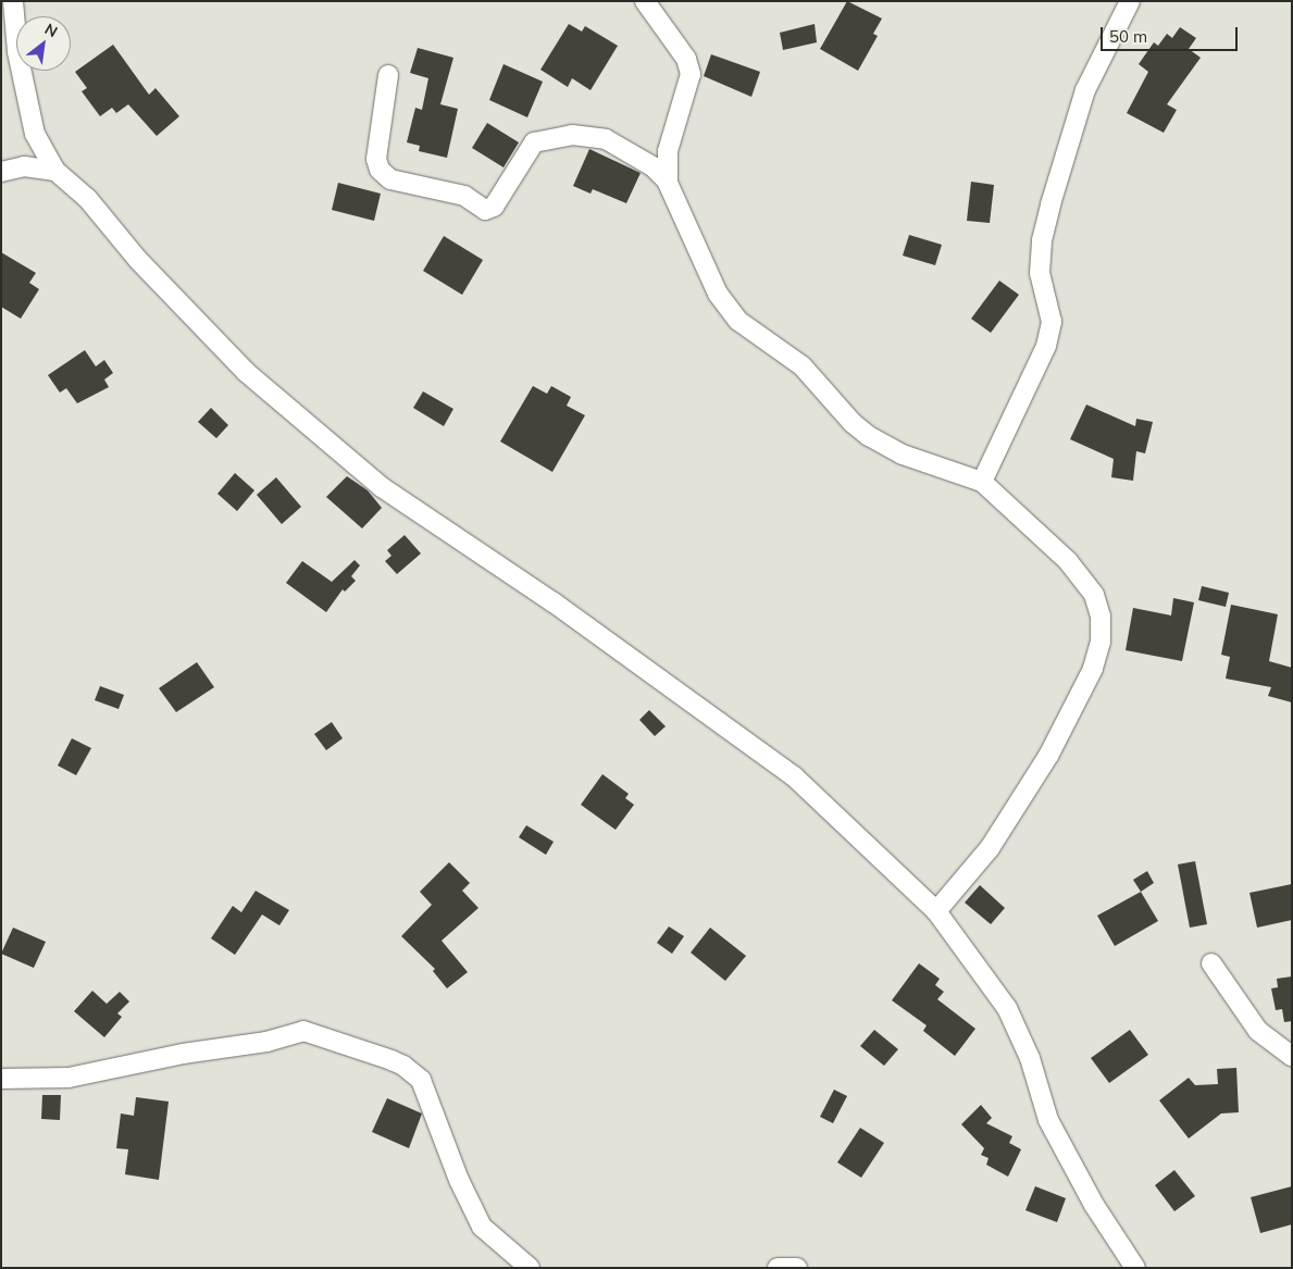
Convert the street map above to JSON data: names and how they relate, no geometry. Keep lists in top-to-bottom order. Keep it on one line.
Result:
{"scale_bar":"50 m","north":"top right"}
